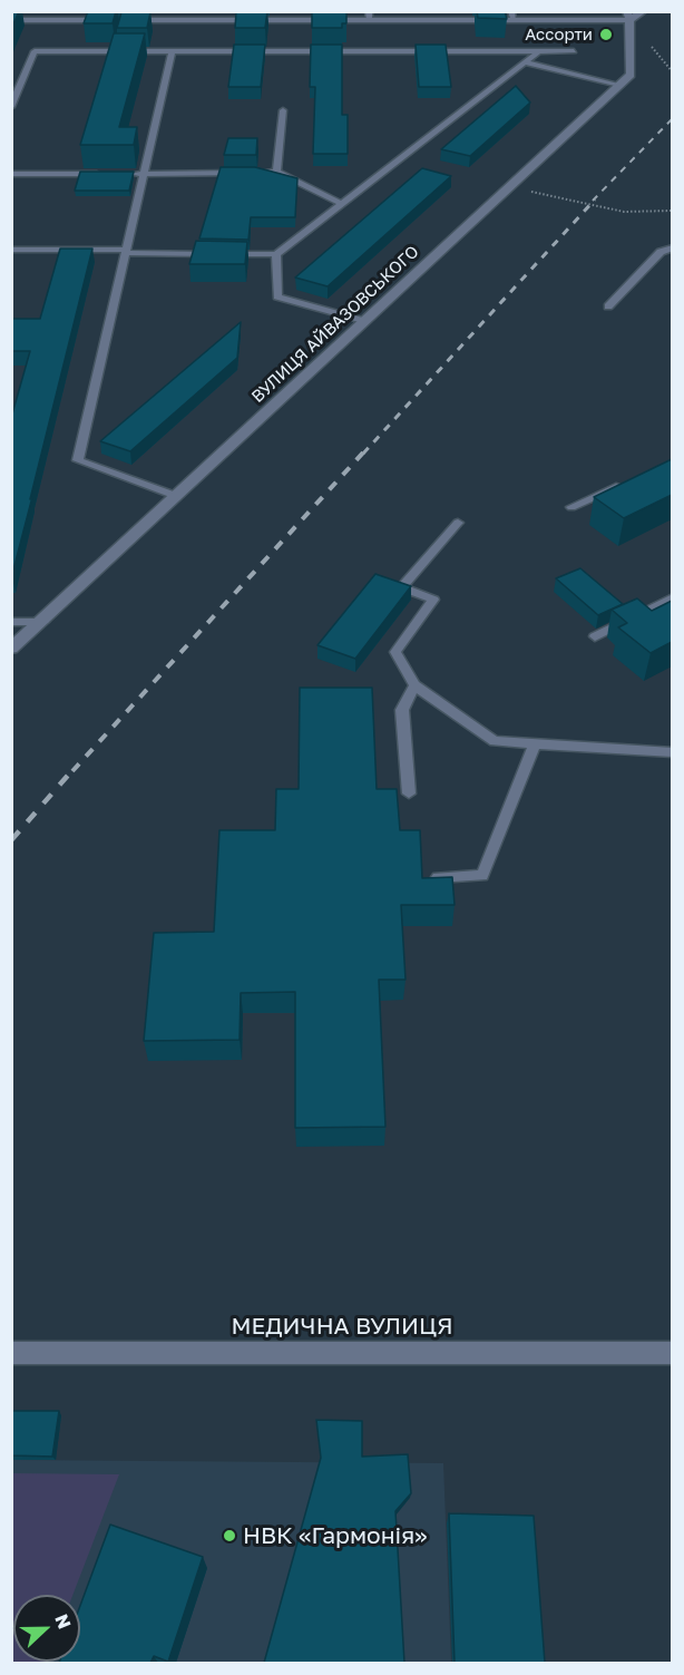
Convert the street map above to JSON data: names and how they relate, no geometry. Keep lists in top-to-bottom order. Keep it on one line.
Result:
{"streets":{"street":["ВУЛИЦЯ АЙВАЗОВСЬКОГО","МЕДИЧНА ВУЛИЦЯ"]},"places":["Ассорти","НВК «Гармонія»"],"north":"right"}
